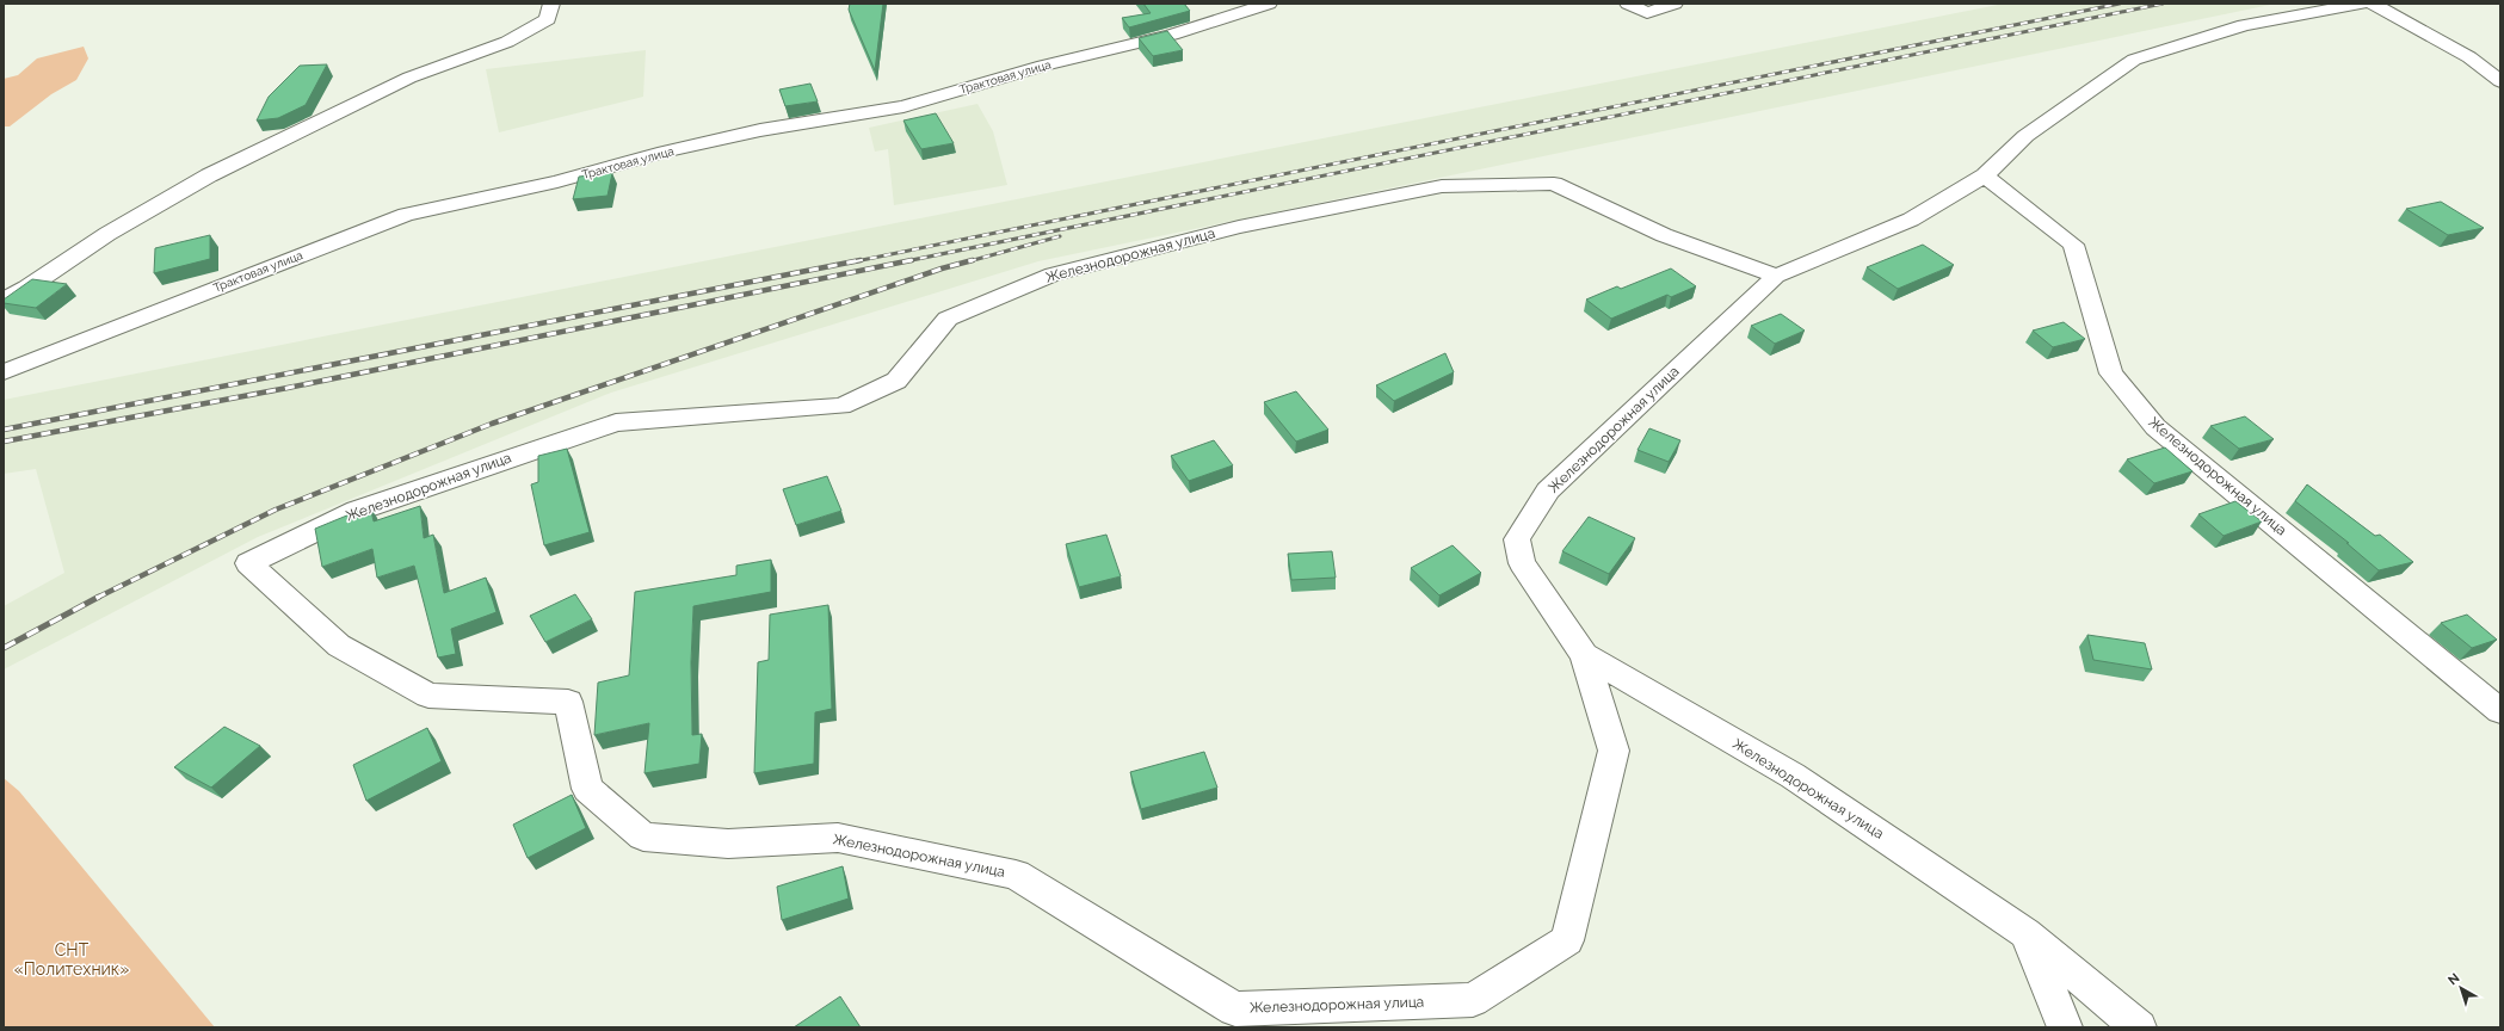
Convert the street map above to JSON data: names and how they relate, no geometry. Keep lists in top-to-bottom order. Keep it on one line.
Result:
{"streets":{"street":["Трактовая улица","Железнодорожная улица"]},"parks":["СНТ «Политехник»"],"north":"top left"}
